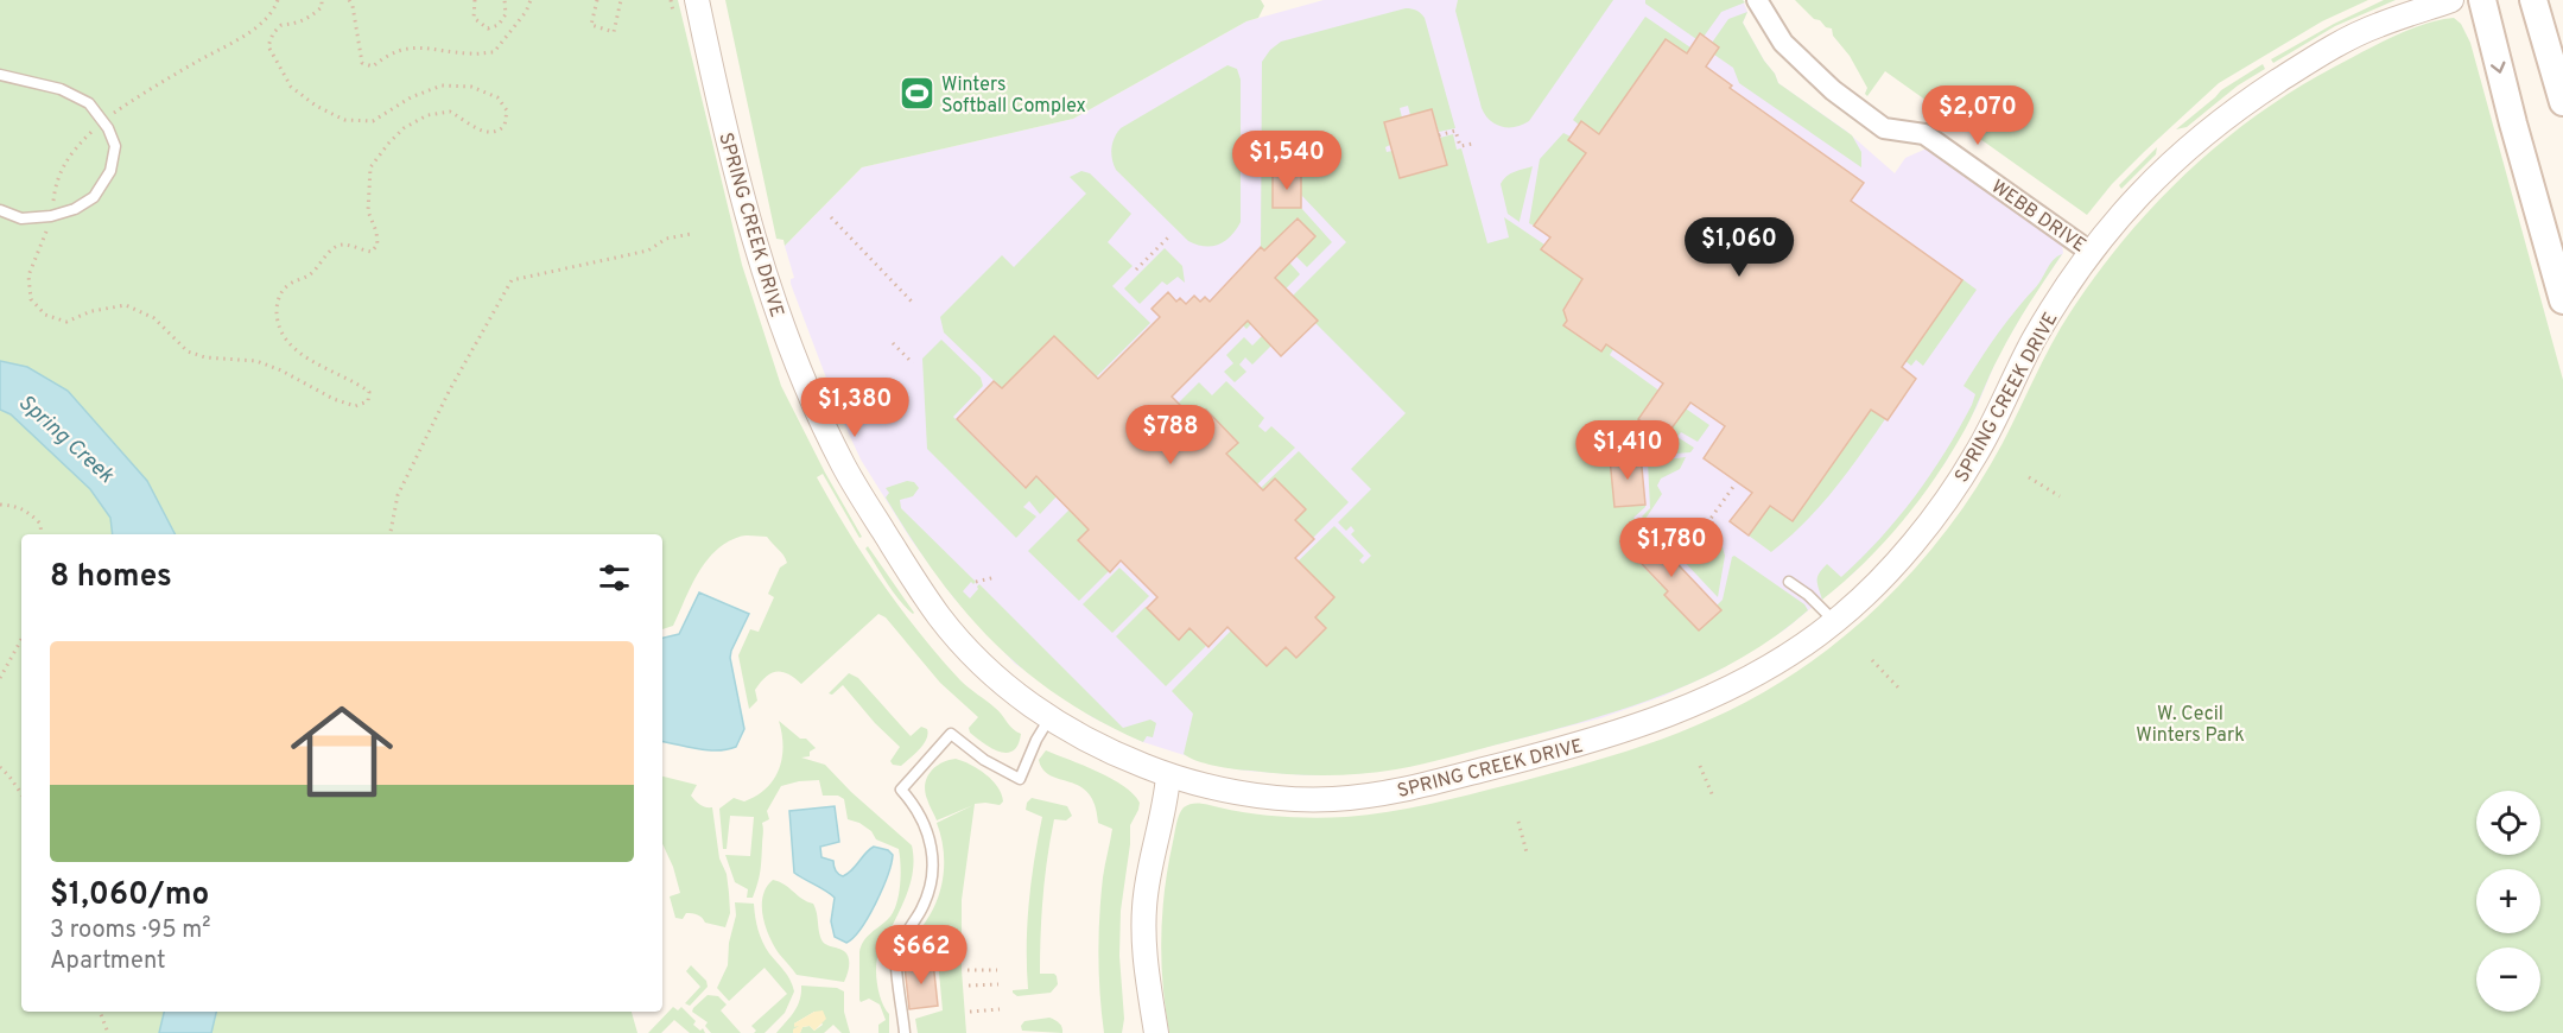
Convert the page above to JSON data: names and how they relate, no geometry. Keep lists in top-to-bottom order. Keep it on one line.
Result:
{"streets":{"street":["WEBB DRIVE","SPRING CREEK DRIVE"]},"crossings":[["WEBB DRIVE","SPRING CREEK DRIVE"]],"water":["Spring Creek"],"parks":["W. Cecil Winters Park"],"places":{"sports":["Winters Softball Complex"]},"page":{"price":["$2,070","$1,540","$1,060","$1,380","$788","$1,410","$1,780","$662"],"heading":"8 homes","list":[{"name":"$1,060/mo","note":"3 rooms · 95 m² · Apartment"}],"map_buttons":["+","−"]}}
